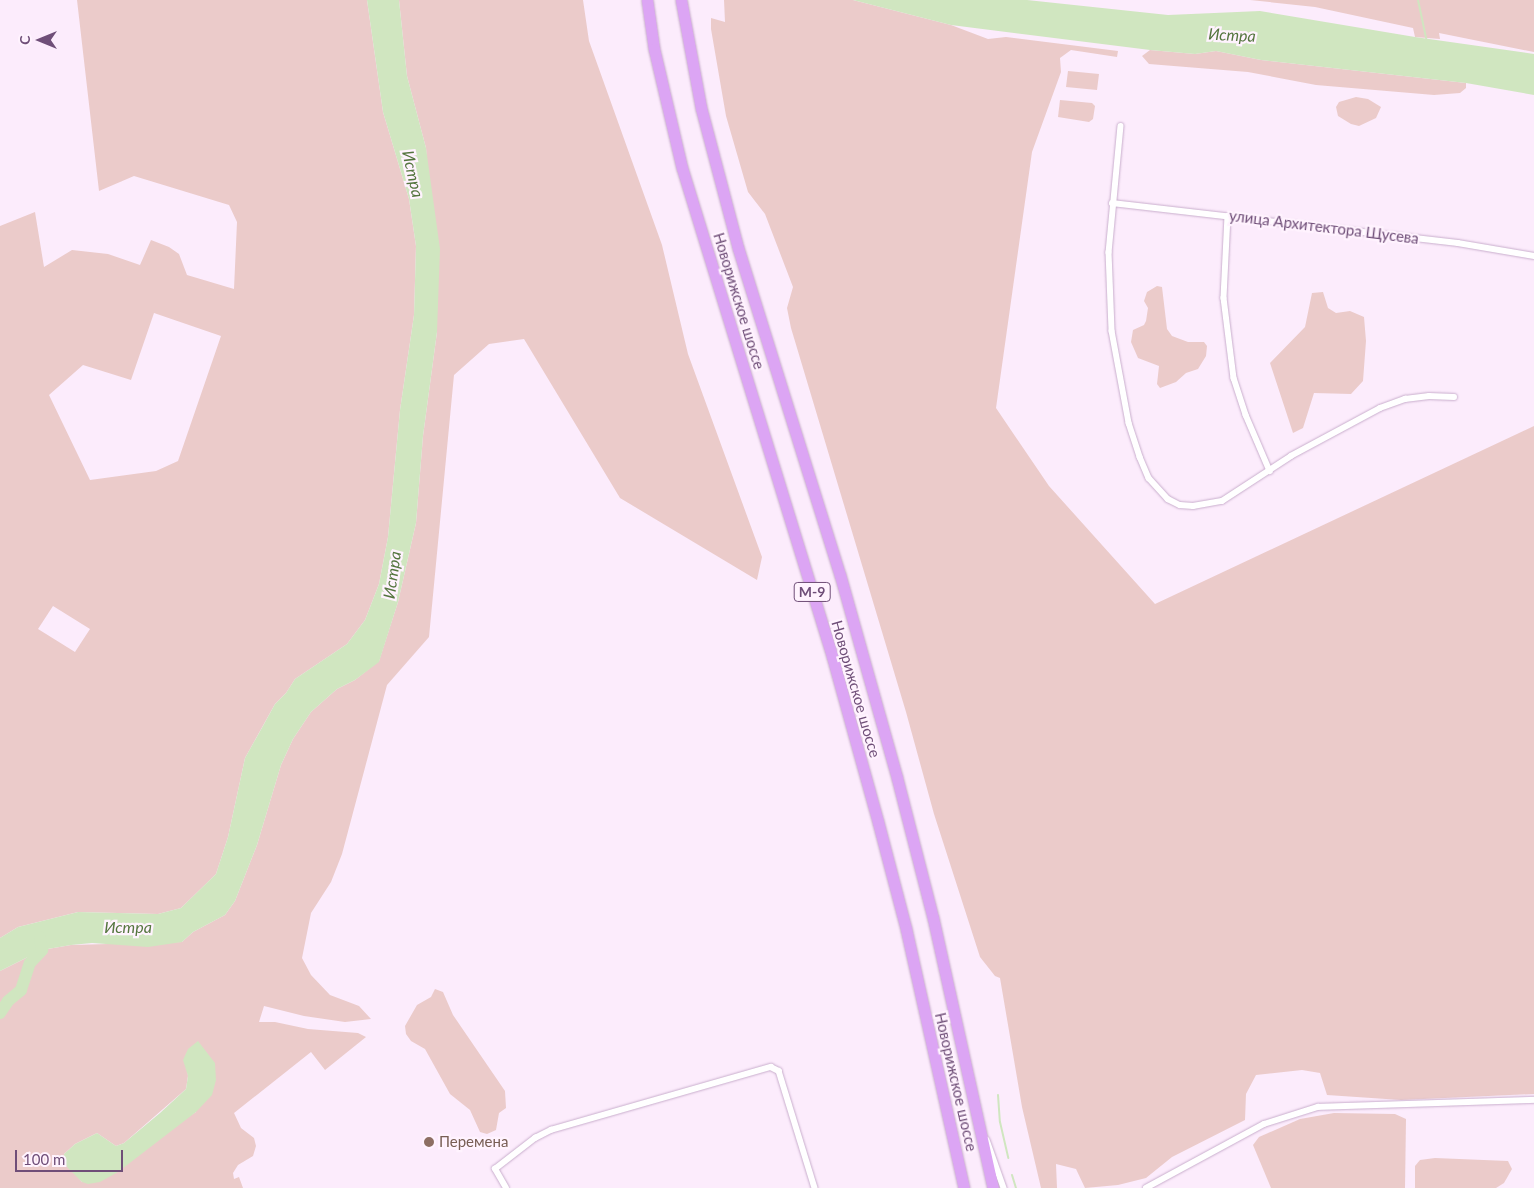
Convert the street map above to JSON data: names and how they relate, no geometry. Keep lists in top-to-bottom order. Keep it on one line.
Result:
{"streets":{"highway":["Новорижское шоссе","М-9"],"street":["улица Архитектора Щусева"]},"water":["Истра"],"places":["Перемена"],"scale_bar":"100 m","north":"left"}
